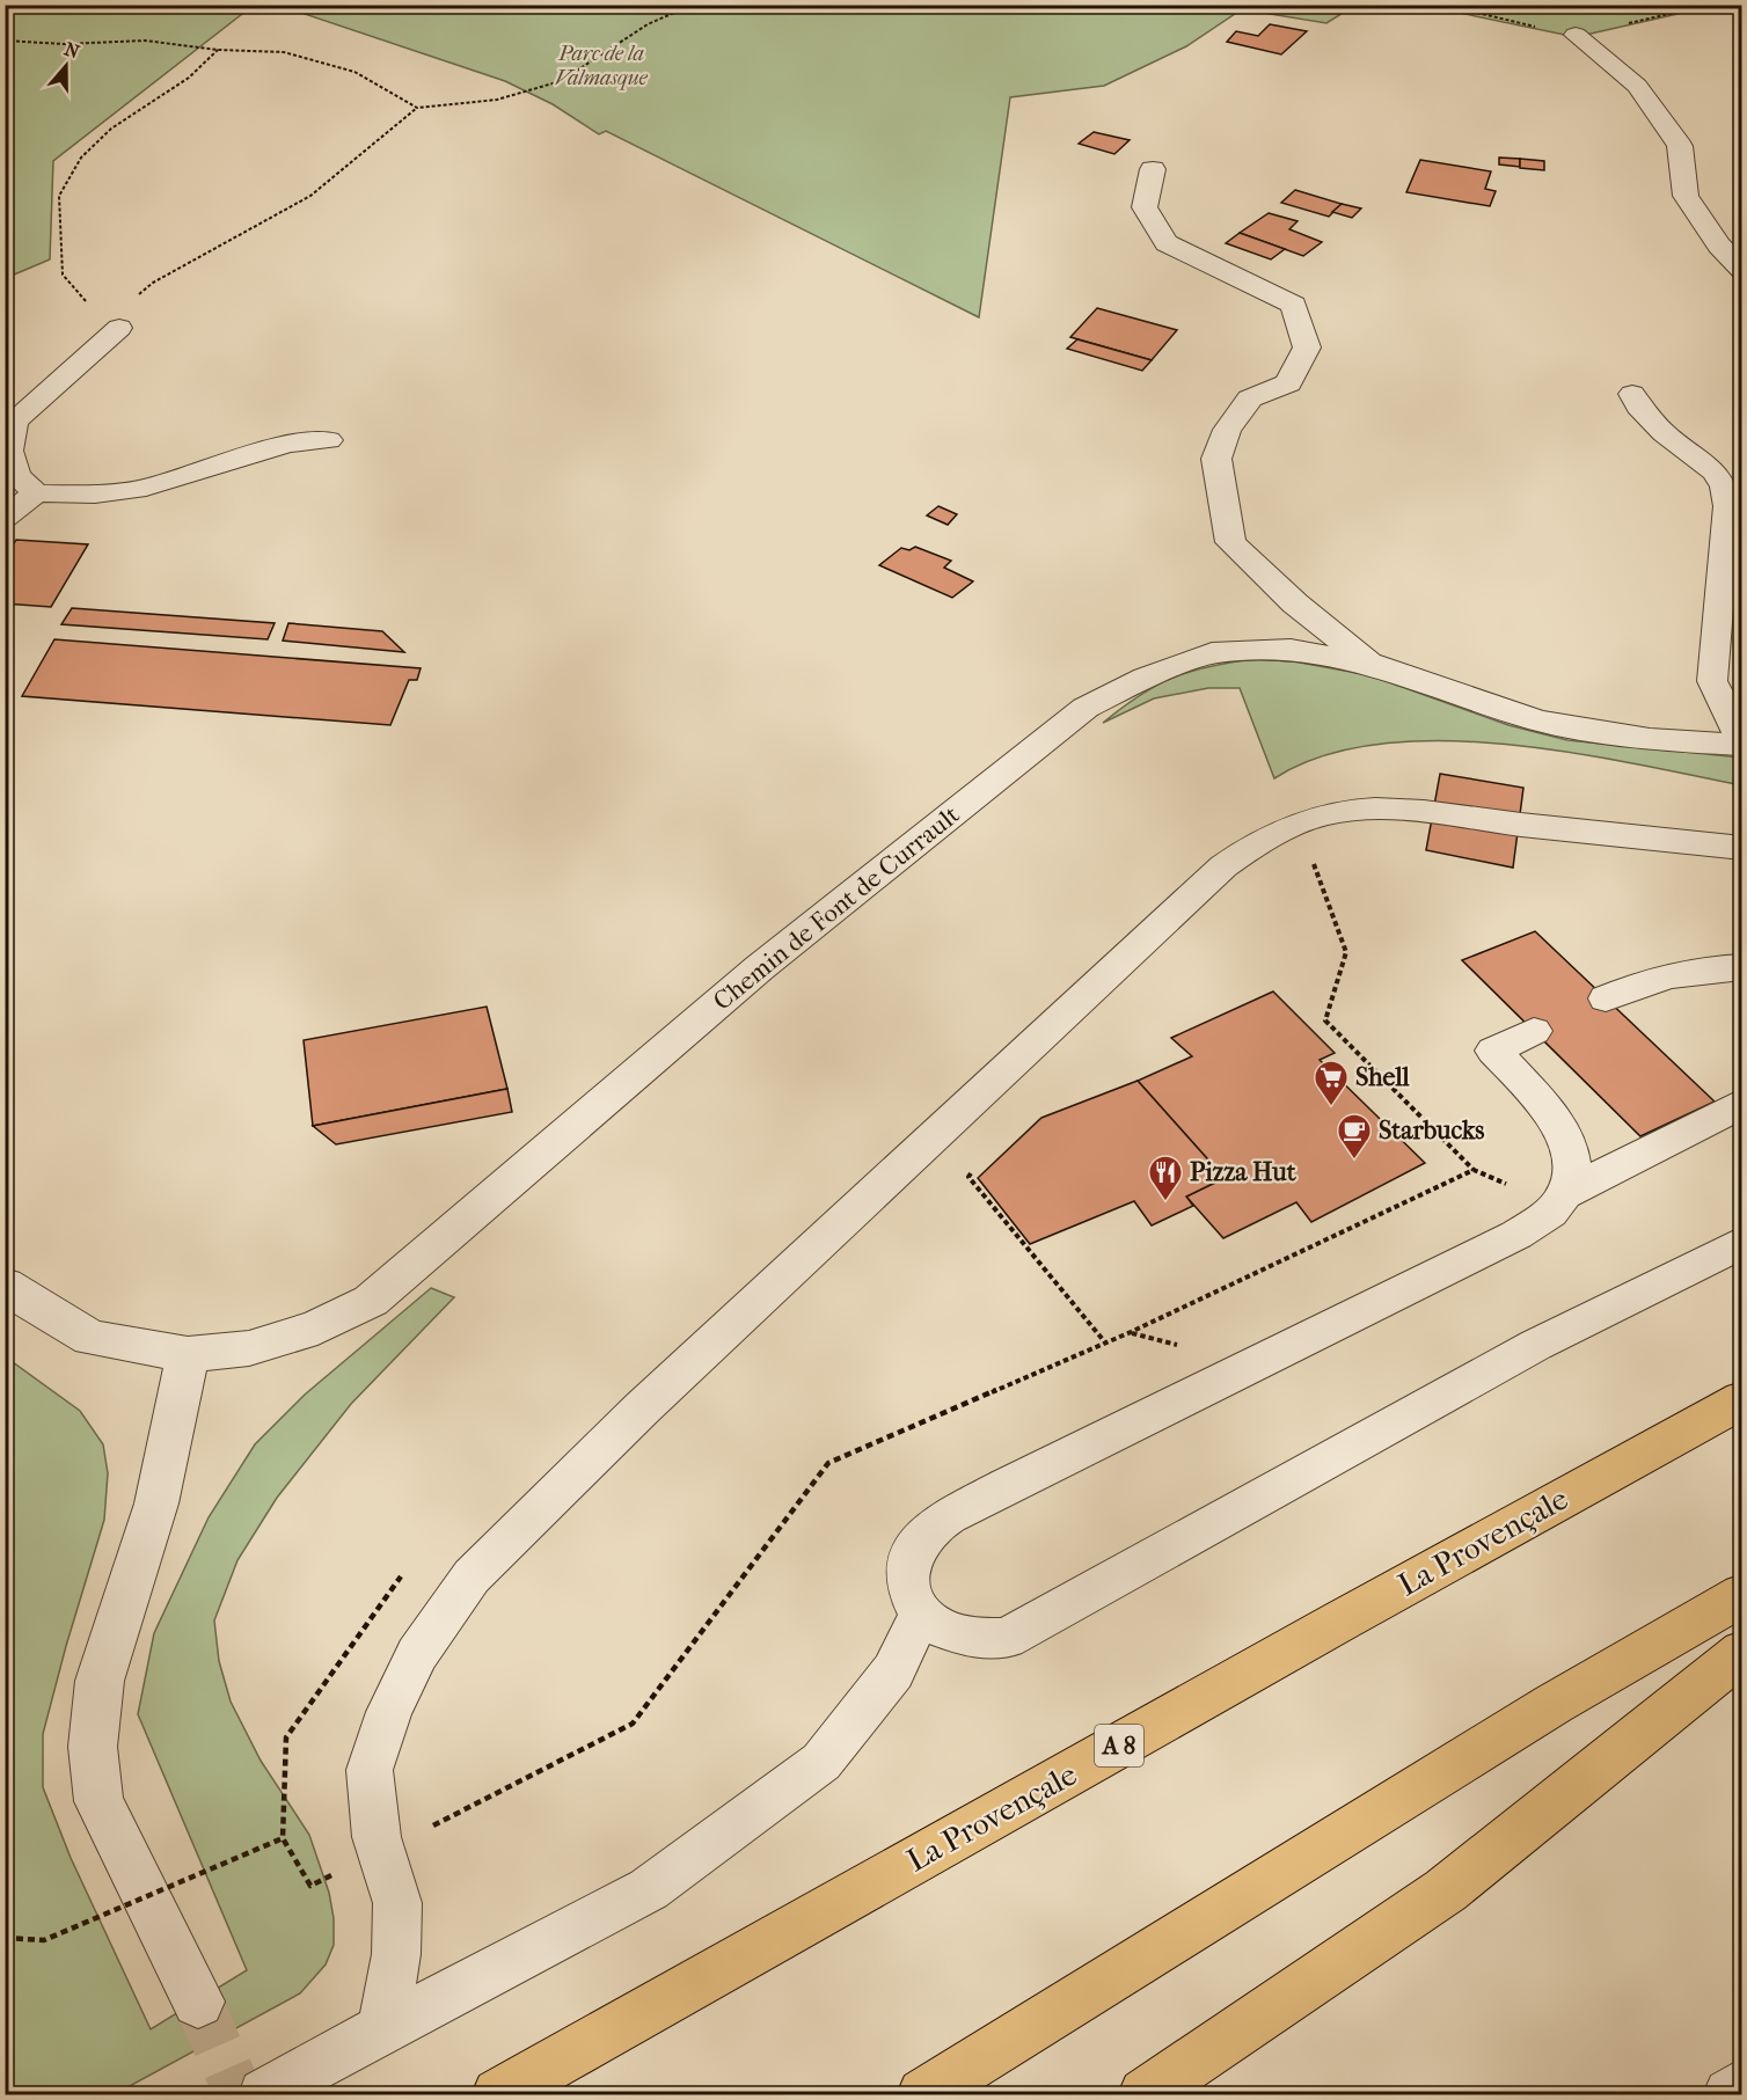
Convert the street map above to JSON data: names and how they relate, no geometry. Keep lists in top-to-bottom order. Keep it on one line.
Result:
{"streets":{"highway":["La Provençale","A 8"],"street":["Chemin de Font de Currault"]},"parks":["Parc de la Valmasque"],"places":{"supermarket":["Shell"],"cafe":["Starbucks"],"restaurant":["Pizza Hut"]},"north":"top"}
